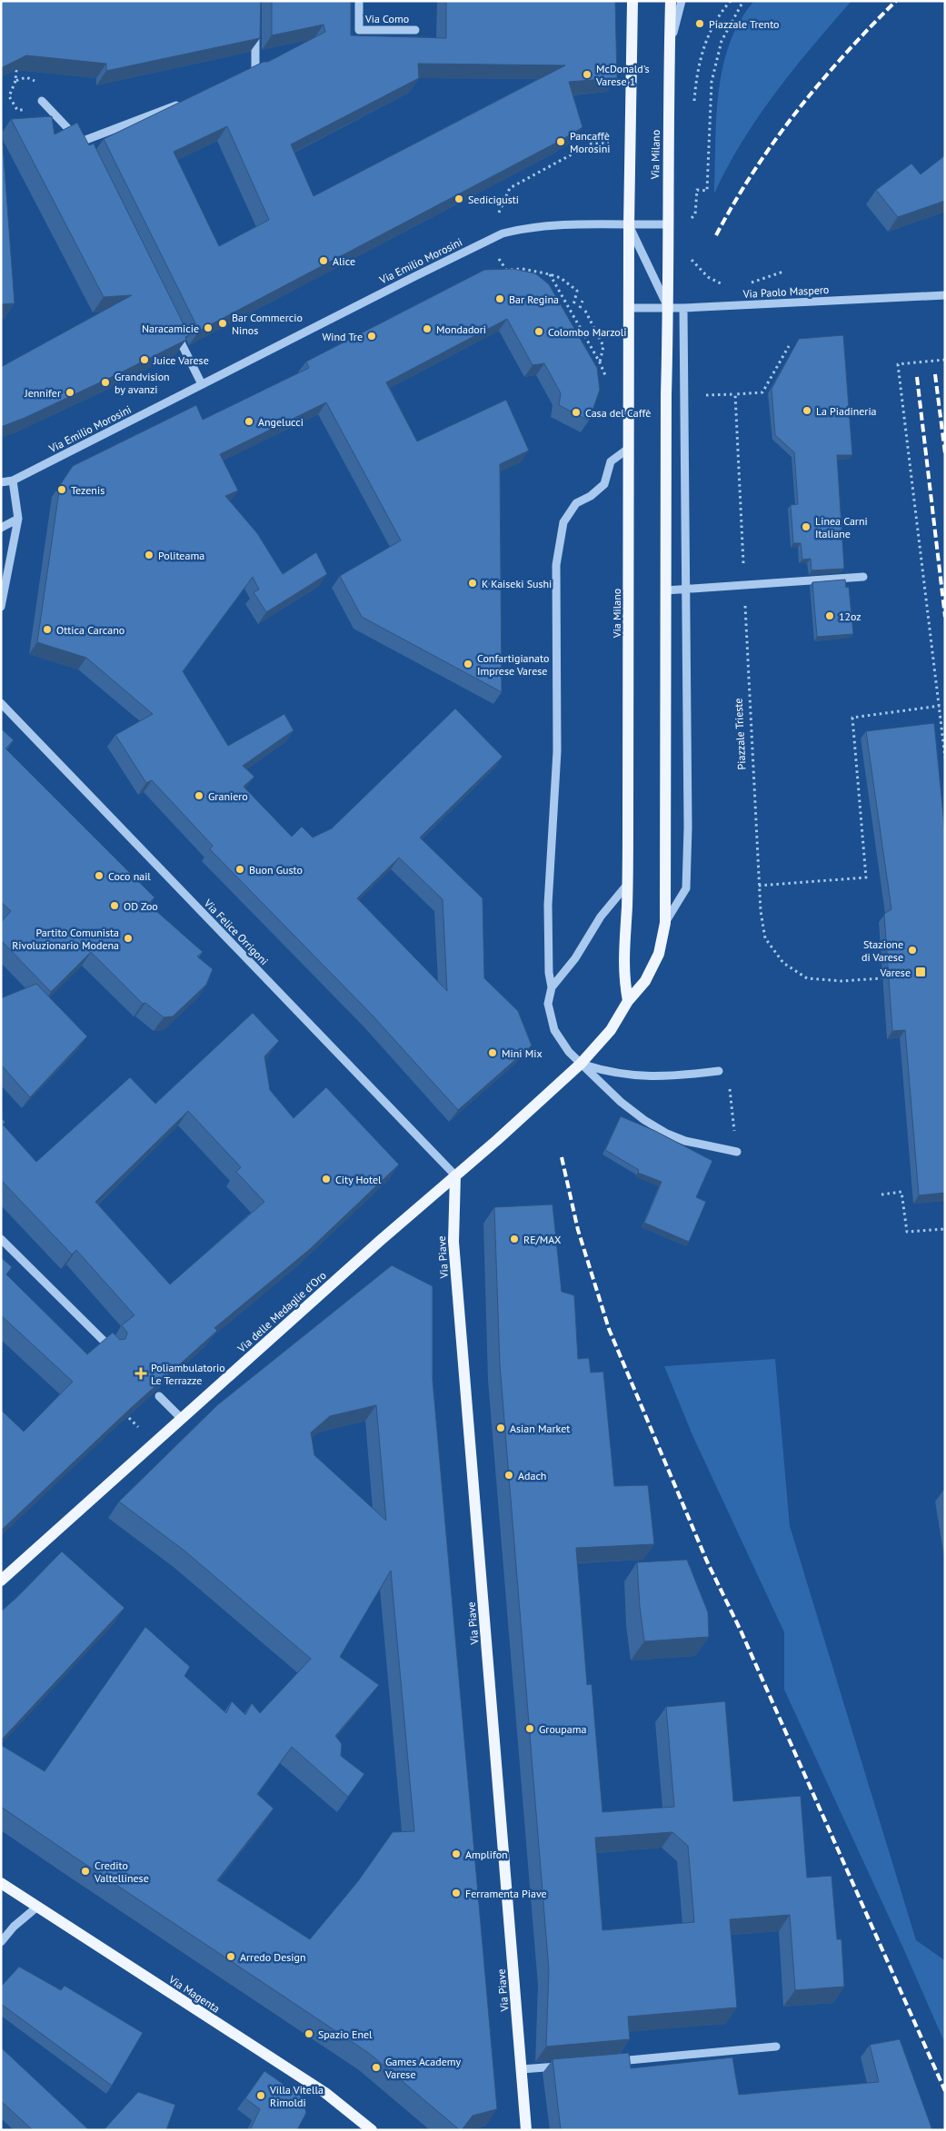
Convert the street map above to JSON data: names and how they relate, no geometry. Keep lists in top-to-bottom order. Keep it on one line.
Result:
{"streets":{"main road":["Via Milano","Via Piave","Via delle Medaglie d'Oro","Via Magenta"],"street":["Via Como","Via Emilio Morosini","Via Paolo Maspero","Via Felice Orrigoni"],"path":["Piazzale Trieste"]},"crossings":[["Via Milano","Via Emilio Morosini"],["Via Milano","Via Paolo Maspero"],["Via Milano","Via delle Medaglie d'Oro"],["Via Felice Orrigoni","Via Piave"],["Via Felice Orrigoni","Via delle Medaglie d'Oro"],["Via Piave","Via delle Medaglie d'Oro"]],"places":{"other":["Piazzale Trento","McDonald's Varese 1","Pancaffè Morosini","Sedicigusti","Alice","Bar Regina","Bar Commercio Ninos","Naracamicie","Mondadori","Colombo Marzoli","Wind Tre","Juice Varese","Grandvision by avanzi","Jennifer","La Piadineria","Casa del Caffè","Angelucci","Tezenis","Linea Carni Italiane","Politeama","K Kaiseki Sushi","12oz","Ottica Carcano","Confartigianato Imprese Varese","Graniero","Buon Gusto","Coco nail","OD Zoo","Partito Comunista Rivoluzionario Modena","Stazione di Varese","Mini Mix","City Hotel","RE/MAX","Asian Market","Adach","Groupama","Amplifon","Credito Valtellinese","Ferramenta Piave","Arredo Design","Spazio Enel","Games Academy Varese","Villa Vitella Rimoldi"],"transit":["Varese"],"health":["Poliambulatorio Le Terrazze"]}}
